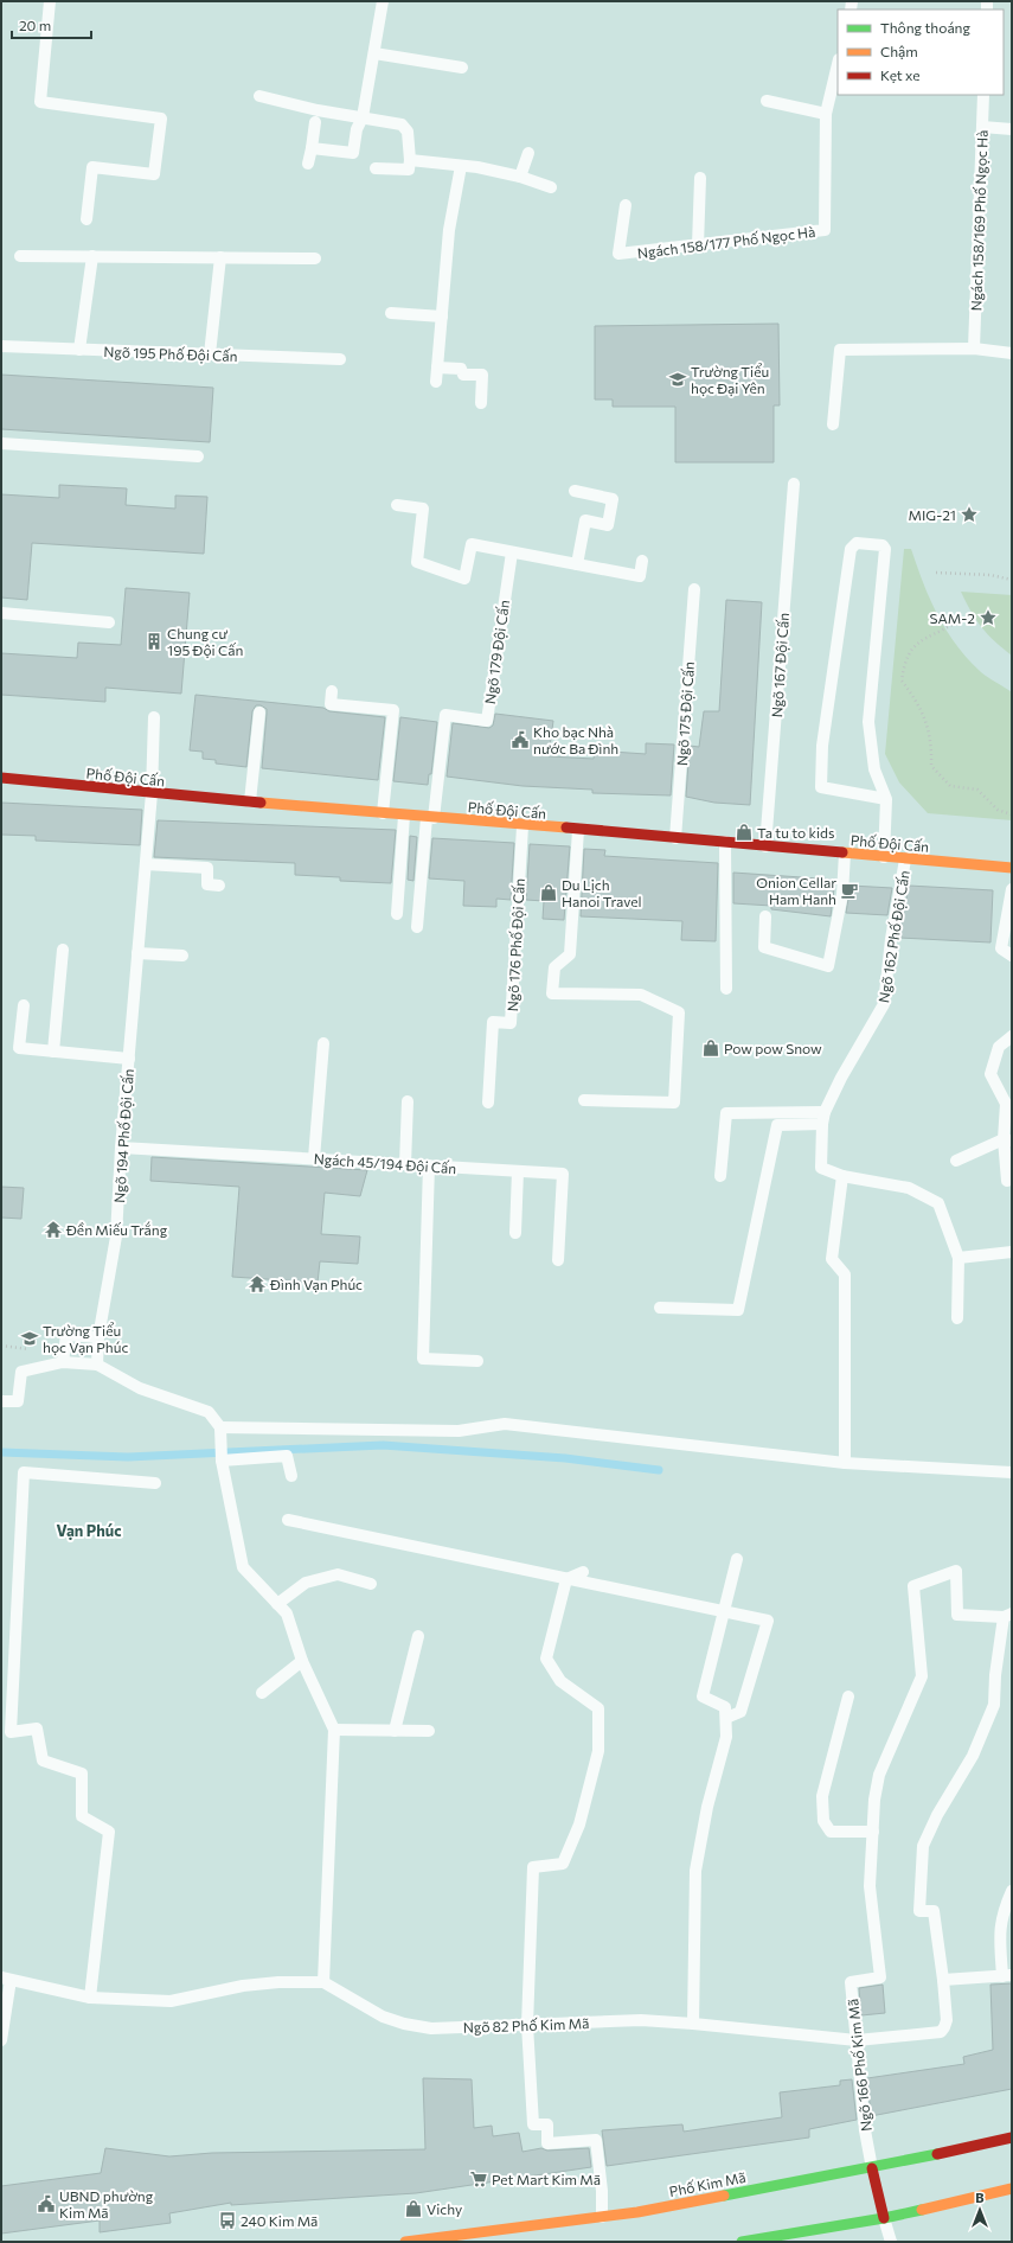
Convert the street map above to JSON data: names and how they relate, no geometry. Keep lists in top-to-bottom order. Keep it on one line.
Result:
{"streets":{"street":["Phố Đội Cấn","Phố Kim Mã"],"lane":["Ngách 158/169 Phố Ngọc Hà","Ngách 158/177 Phố Ngọc Hà","Ngõ 195 Phố Đội Cấn","Ngõ 179 Đội Cấn","Ngõ 167 Đội Cấn","Ngõ 175 Đội Cấn","Ngõ 162 Phố Đội Cấn","Ngõ 176 Phố Đội Cấn","Ngõ 194 Phố Đội Cấn","Ngách 45/194 Đội Cấn","Ngõ 82 Phố Kim Mã","Ngõ 166 Phố Kim Mã"]},"crossings":[["Ngõ 179 Đội Cấn","Phố Đội Cấn"],["Ngõ 167 Đội Cấn","Phố Đội Cấn"],["Ngõ 175 Đội Cấn","Phố Đội Cấn"],["Phố Đội Cấn","Ngõ 162 Phố Đội Cấn"],["Phố Đội Cấn","Ngõ 176 Phố Đội Cấn"],["Phố Đội Cấn","Ngõ 194 Phố Đội Cấn"],["Ngõ 194 Phố Đội Cấn","Ngách 45/194 Đội Cấn"],["Ngõ 82 Phố Kim Mã","Ngõ 166 Phố Kim Mã"],["Ngõ 166 Phố Kim Mã","Phố Kim Mã"]],"districts":["Vạn Phúc"],"places":{"school or university":["Trường Tiểu học Đại Yên","Trường Tiểu học Vạn Phúc"],"place":["MIG-21","SAM-2"],"building":["Chung cư 195 Đội Cấn"],"public building":["Kho bạc Nhà nước Ba Đình","UBND phường Kim Mã"],"shop":["Ta tu to kids","Du Lịch Hanoi Travel","Pow pow Snow","Vichy"],"cafe":["Onion Cellar Ham Hanh"],"temple":["Đền Miếu Trắng","Đình Vạn Phúc"],"supermarket":["Pet Mart Kim Mã"],"bus stop":["240 Kim Mã"]},"legend":["Thông thoáng","Chậm","Kẹt xe"],"scale_bar":"20 m","north":"top"}
